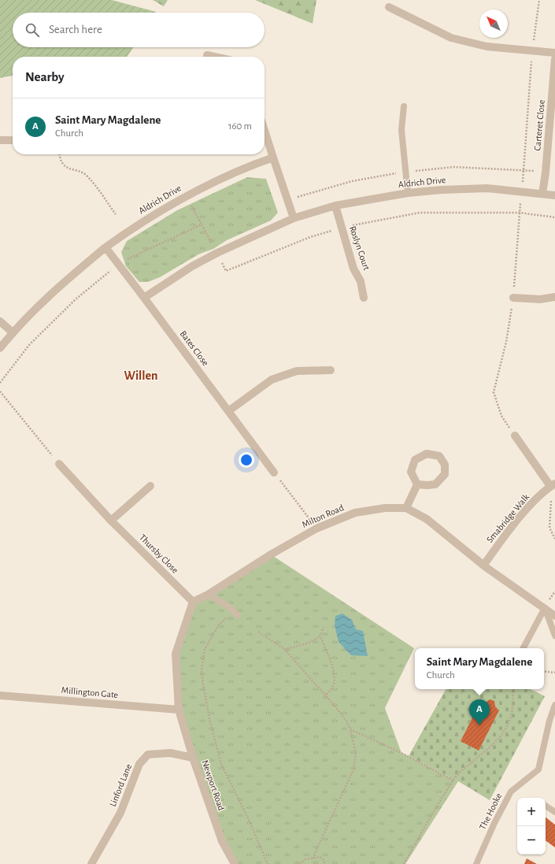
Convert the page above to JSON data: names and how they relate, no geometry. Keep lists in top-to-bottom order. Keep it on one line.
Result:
{"streets":{"street":["Carteret Close","Aldrich Drive","Roslyn Court","Bates Close","Milton Road","Smabridge Walk","Thursby Close","Millington Gate","Linford Lane","Newport Road"],"lane":["The Hooke"]},"crossings":[["Carteret Close","Aldrich Drive"],["Aldrich Drive","Roslyn Court"],["Aldrich Drive","Bates Close"],["Milton Road","Smabridge Walk"],["Milton Road","Thursby Close"],["Millington Gate","Newport Road"],["Linford Lane","Newport Road"]],"districts":["Willen"],"north":"top left","page":{"search":"Search here","heading":"Nearby","list":[{"mark":"A","name":"Saint Mary Magdalene","note":"Church","value":"160 m"}],"popup":["Saint Mary Magdalene","Church"],"pins":"A","map_buttons":["+","−"]}}
